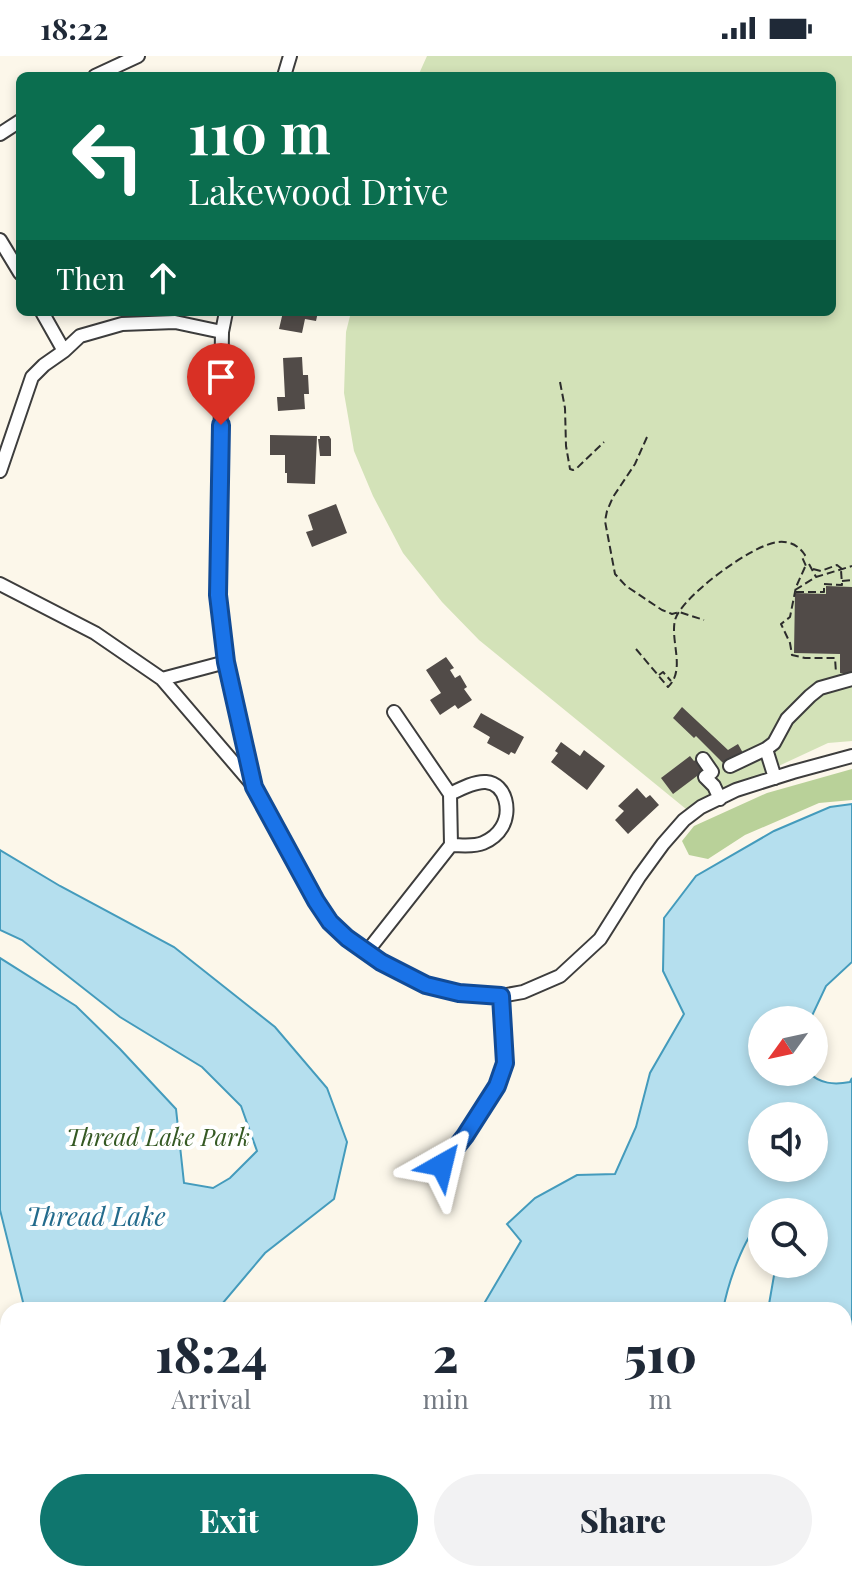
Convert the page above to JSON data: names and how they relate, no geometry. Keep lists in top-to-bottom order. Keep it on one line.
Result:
{"water":["Thread Lake"],"parks":["Thread Lake Park"],"north":"bottom left","page":{"status":"18:22","turn":["110 m","Lakewood Drive"],"then":"Then","eta":["18:24","Arrival","2","min","510","m"],"buttons":["Exit","Share"]}}
